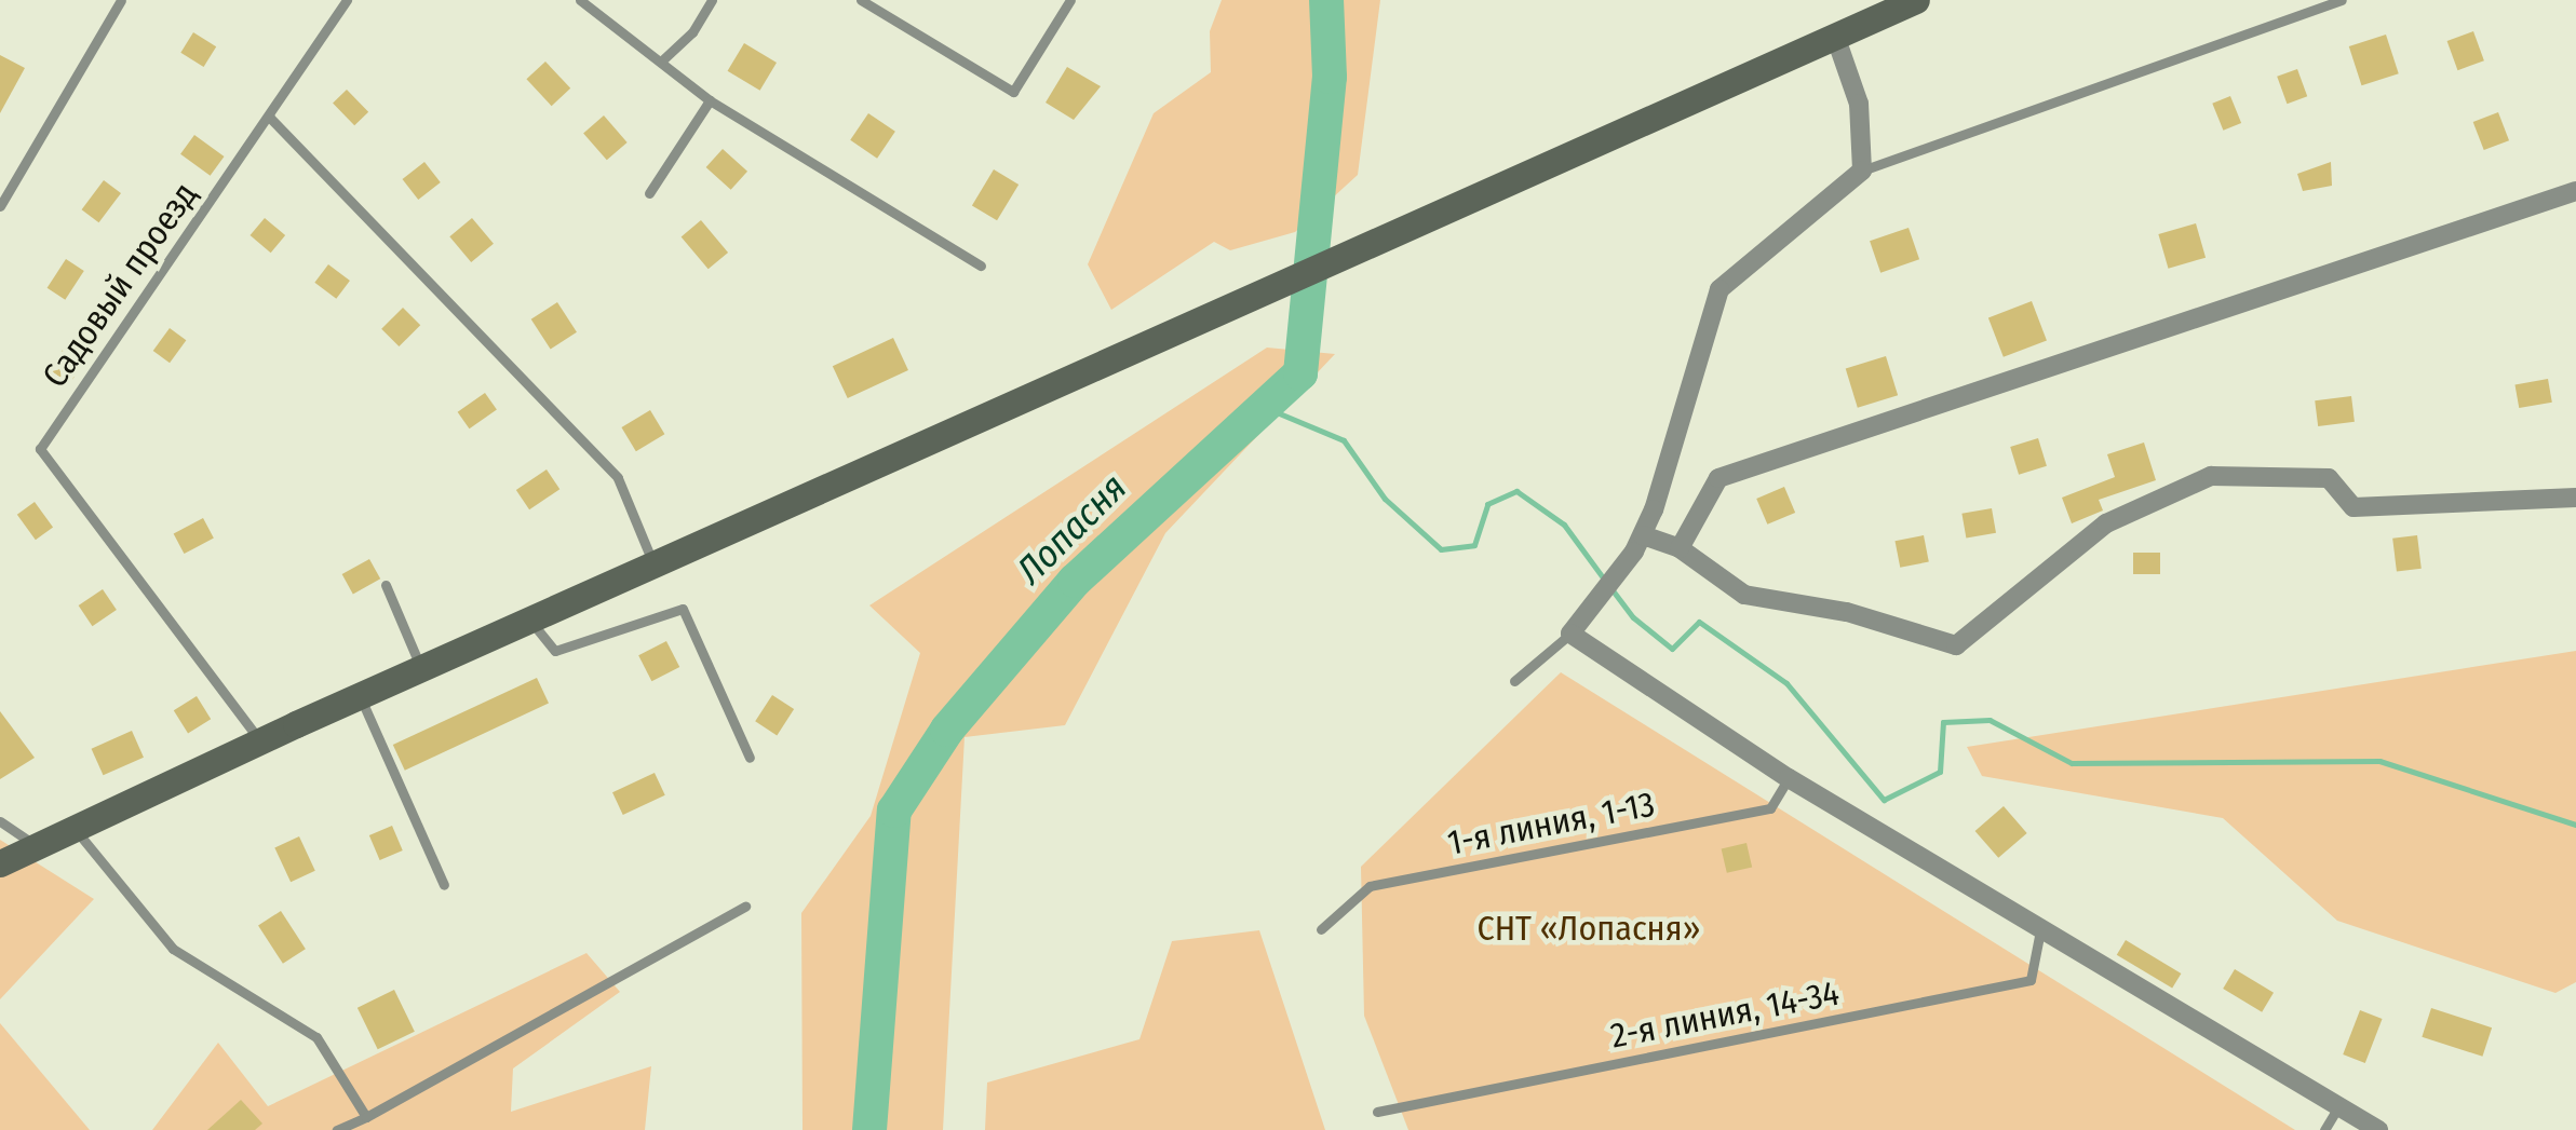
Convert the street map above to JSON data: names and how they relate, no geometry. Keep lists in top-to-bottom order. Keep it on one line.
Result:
{"streets":{"lane":["Садовый проезд","1-я линия, 1-13","2-я линия, 14-34"]},"water":["Лопасня"],"parks":["СНТ «Лопасня»"]}
